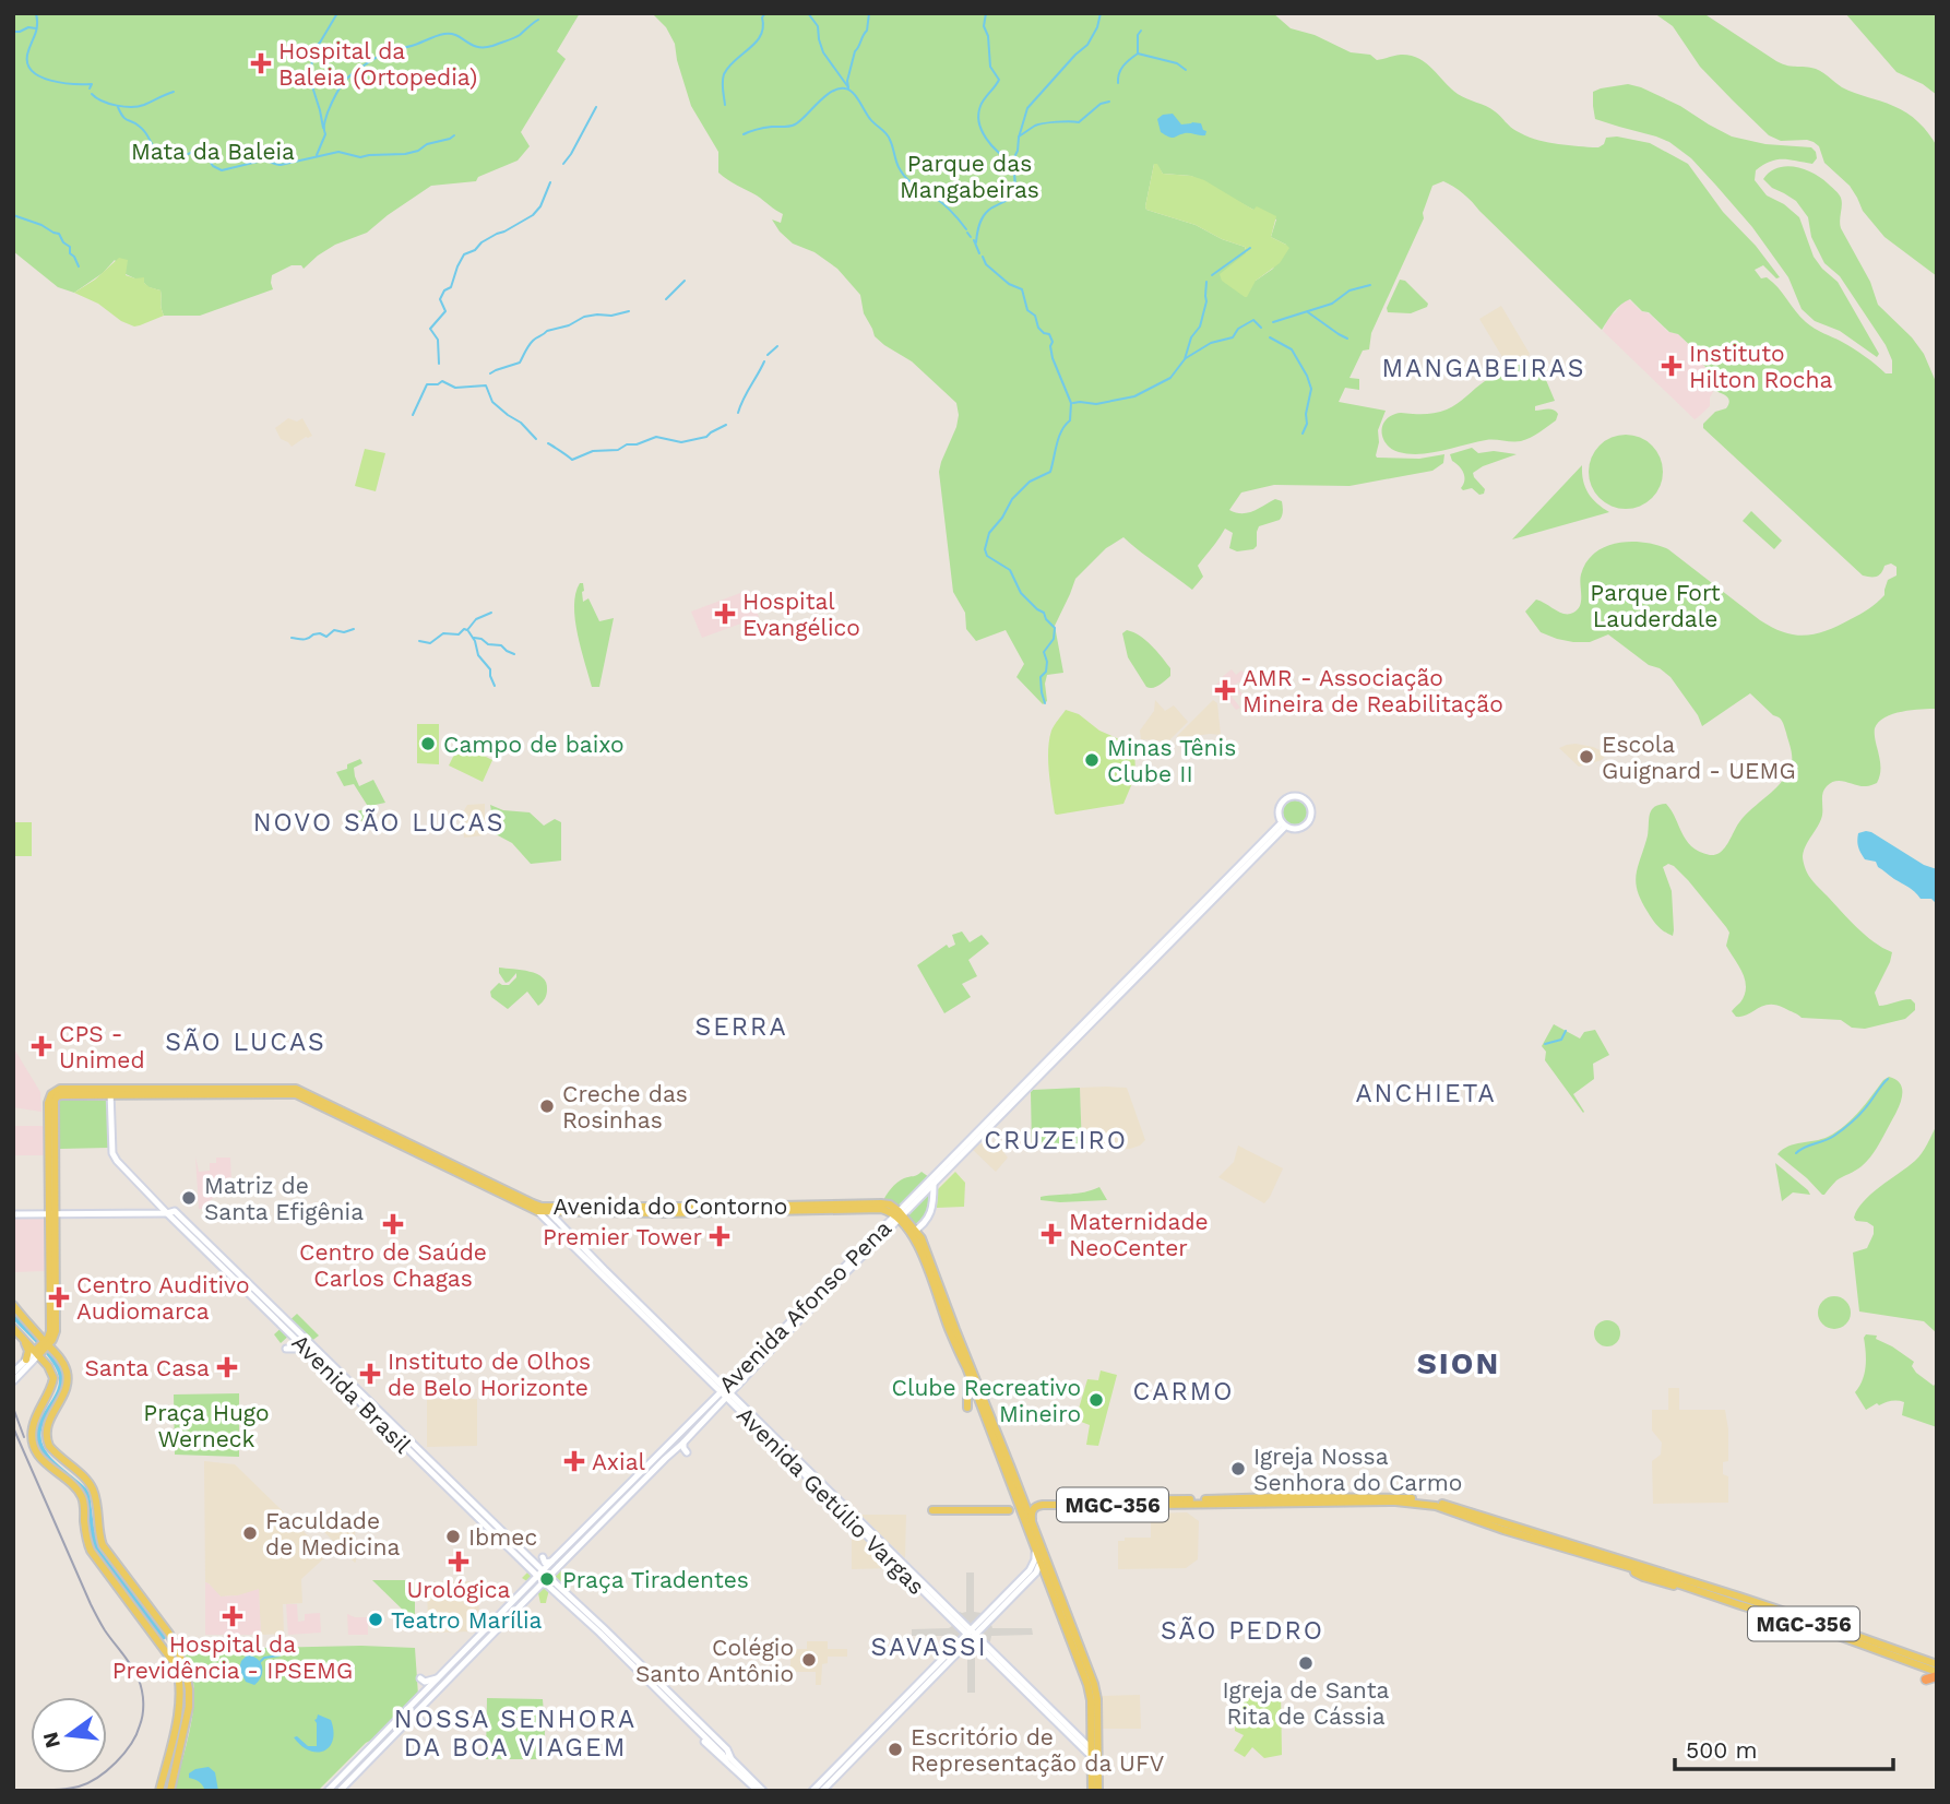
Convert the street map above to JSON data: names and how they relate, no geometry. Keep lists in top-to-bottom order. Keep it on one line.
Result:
{"streets":{"main road":["Avenida do Contorno","Avenida Afonso Pena","Avenida Brasil","Avenida Getúlio Vargas","MGC-356"]},"crossings":[["Avenida do Contorno","Avenida Afonso Pena"],["Avenida do Contorno","Avenida Brasil"],["Avenida do Contorno","Avenida Getúlio Vargas"],["Avenida Afonso Pena","Avenida Brasil"],["Avenida Afonso Pena","Avenida Getúlio Vargas"]],"districts":["MANGABEIRAS","NOVO SÃO LUCAS","SERRA","SÃO LUCAS","ANCHIETA","CRUZEIRO","SION","CARMO","SÃO PEDRO","SAVASSI","NOSSA SENHORA DA BOA VIAGEM"],"parks":["Mata da Baleia","Parque das Mangabeiras","Parque Fort Lauderdale","Praça Hugo Werneck"],"places":{"health":["Hospital da Baleia (Ortopedia)","Instituto Hilton Rocha","Hospital Evangélico","AMR - Associação Mineira de Reabilitação","CPS - Unimed","Centro de Saúde Carlos Chagas","Maternidade NeoCenter","Premier Tower","Centro Auditivo Audiomarca","Santa Casa","Instituto de Olhos de Belo Horizonte","Axial","Urológica","Hospital da Previdência - IPSEMG"],"other":["Campo de baixo","Escola Guignard - UEMG","Minas Tênis Clube II","Creche das Rosinhas","Matriz de Santa Efigênia","Clube Recreativo Mineiro","Igreja Nossa Senhora do Carmo","Faculdade de Medicina","Ibmec","Praça Tiradentes","Teatro Marília","Colégio Santo Antônio","Igreja de Santa Rita de Cássia","Escritório de Representação da UFV"]},"scale_bar":"500 m","north":"left"}
